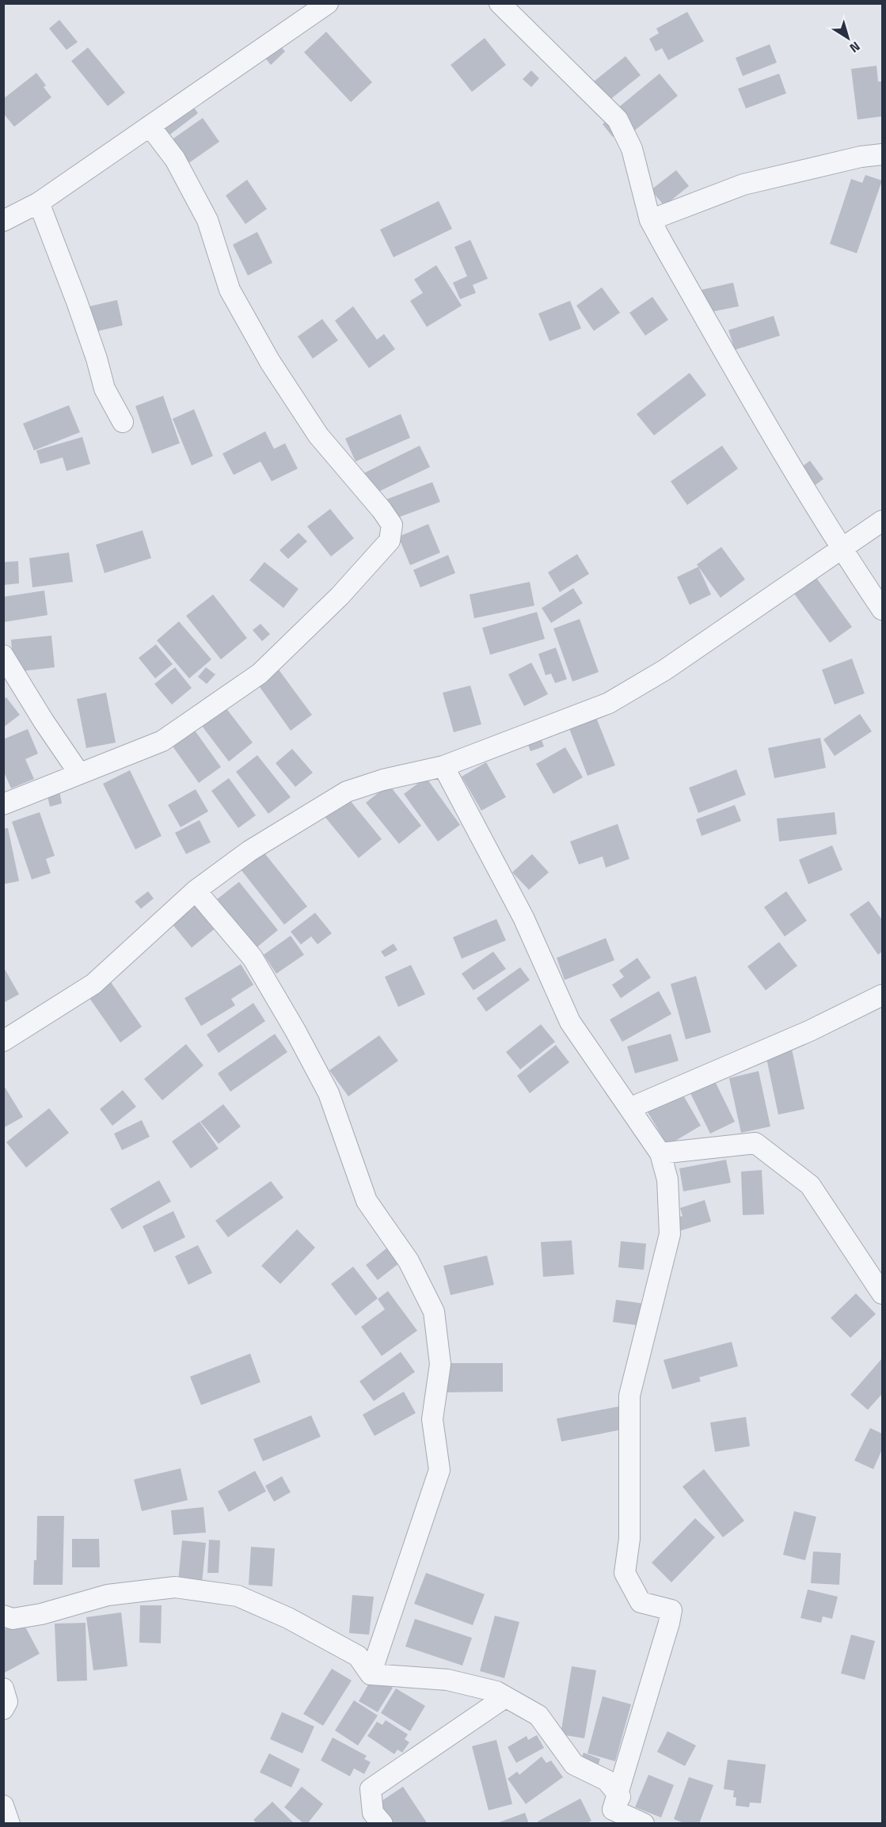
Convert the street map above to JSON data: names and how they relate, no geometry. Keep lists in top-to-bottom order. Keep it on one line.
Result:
{"north":"bottom right"}
